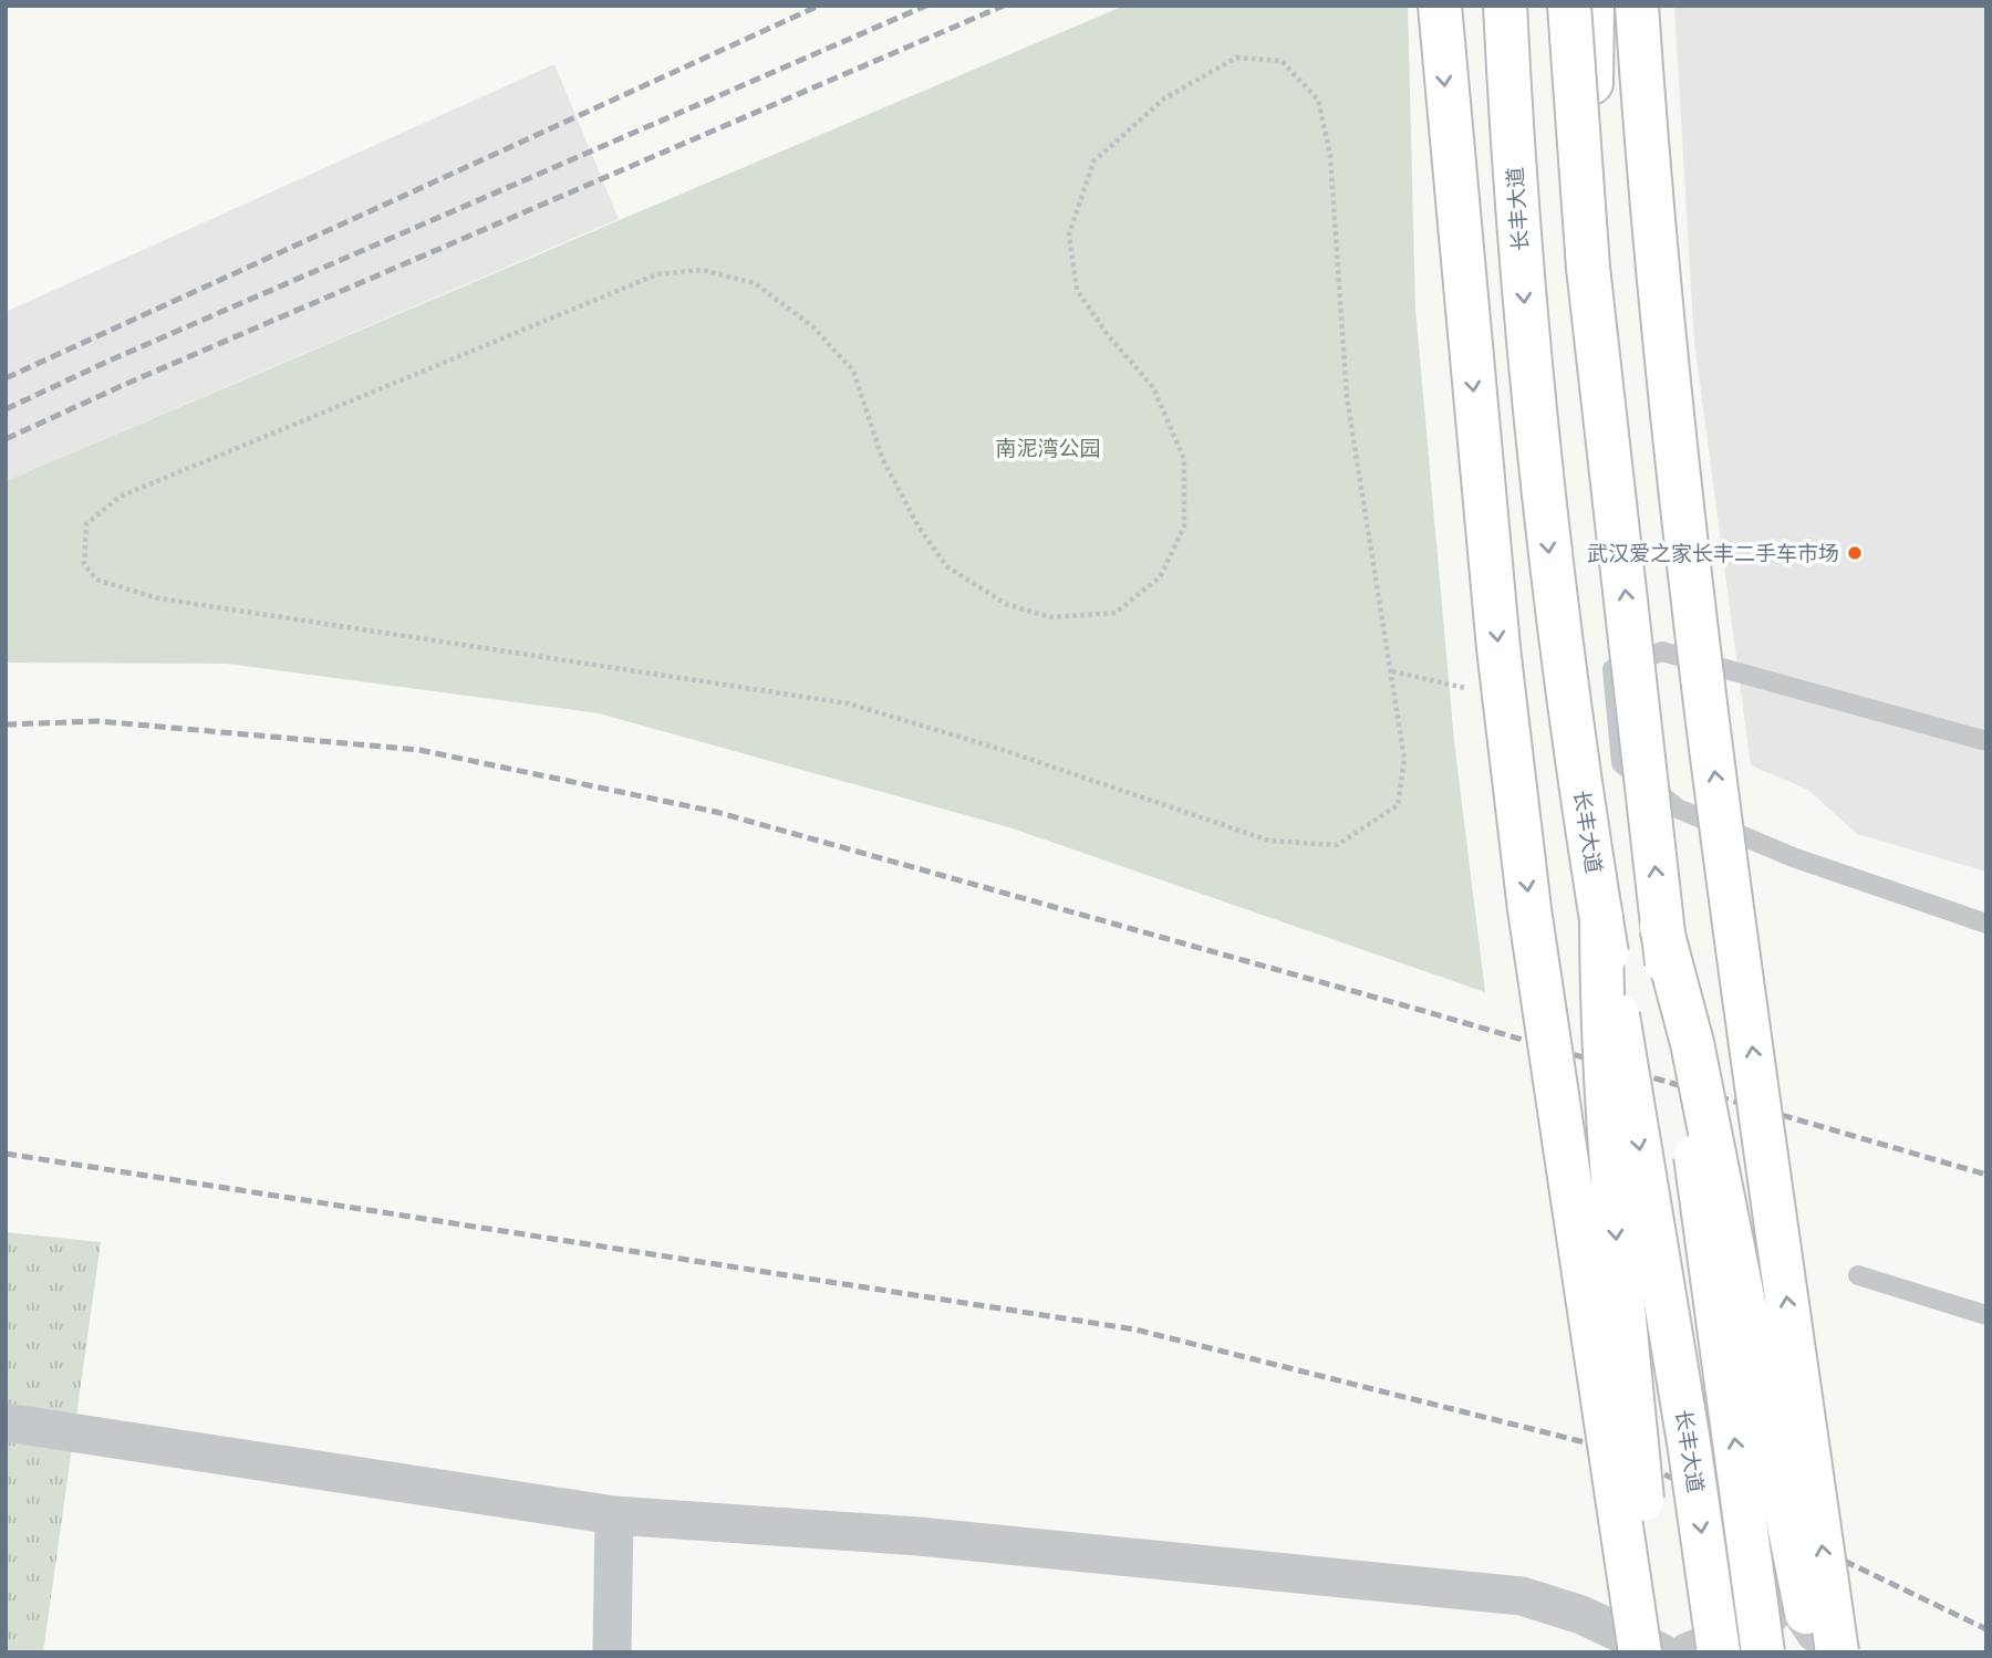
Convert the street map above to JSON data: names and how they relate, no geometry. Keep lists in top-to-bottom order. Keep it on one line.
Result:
{"streets":{"main road":["长丰大道"]},"parks":["南泥湾公园"],"places":["武汉爱之家长丰二手车市场"]}
